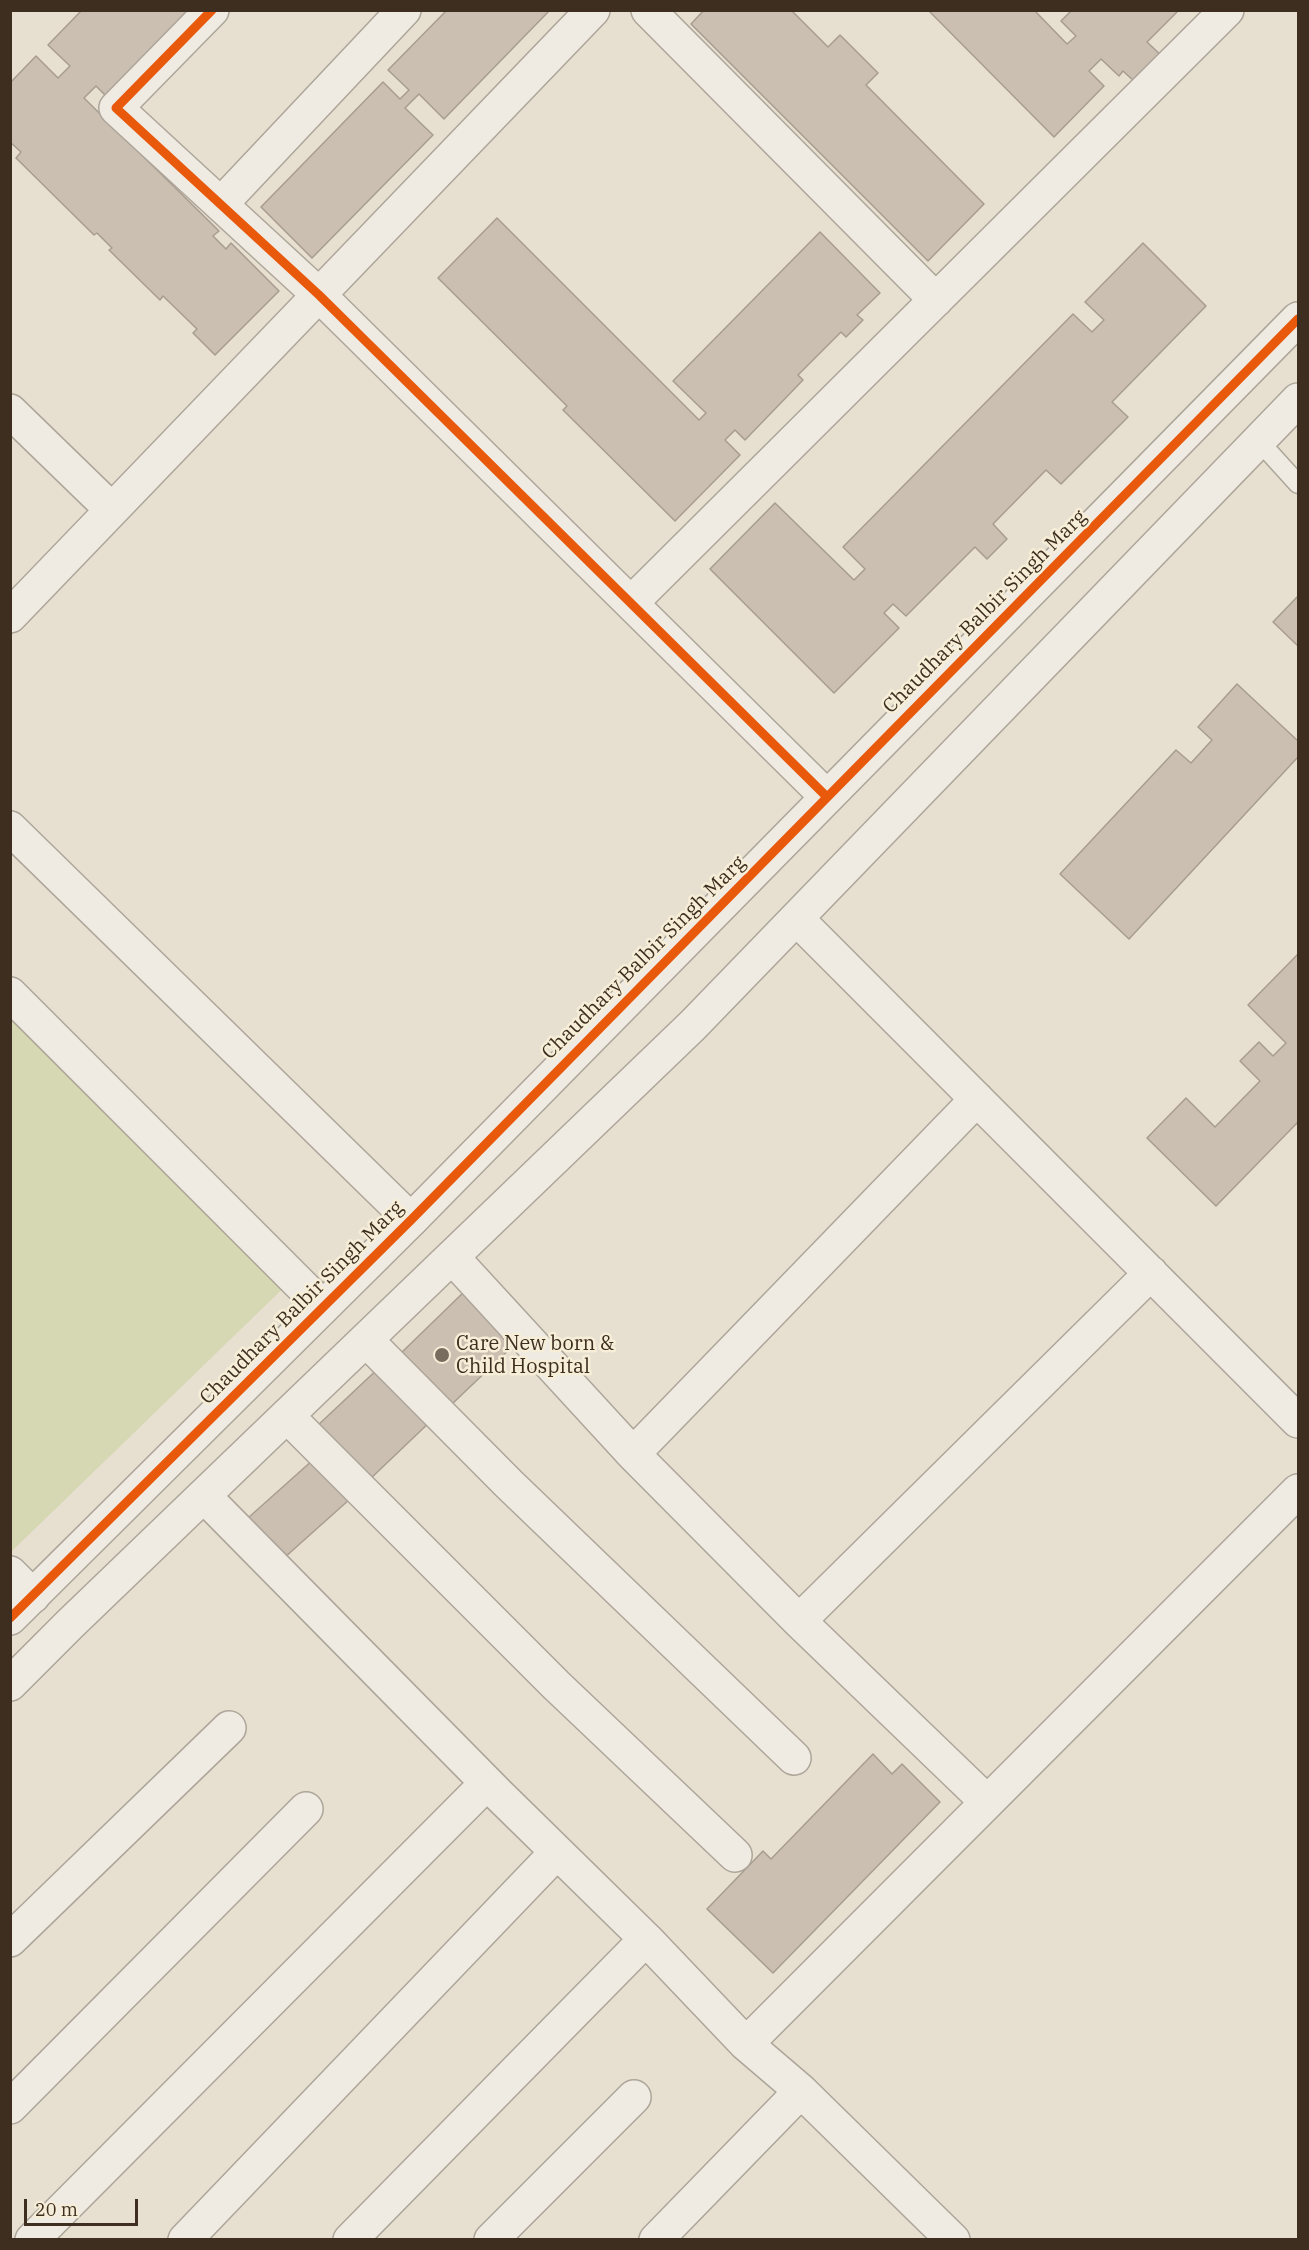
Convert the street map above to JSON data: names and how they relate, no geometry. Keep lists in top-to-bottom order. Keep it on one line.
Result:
{"streets":{"street":["Chaudhary Balbir Singh Marg"]},"places":["Care New born & Child Hospital"],"scale_bar":"20 m"}
